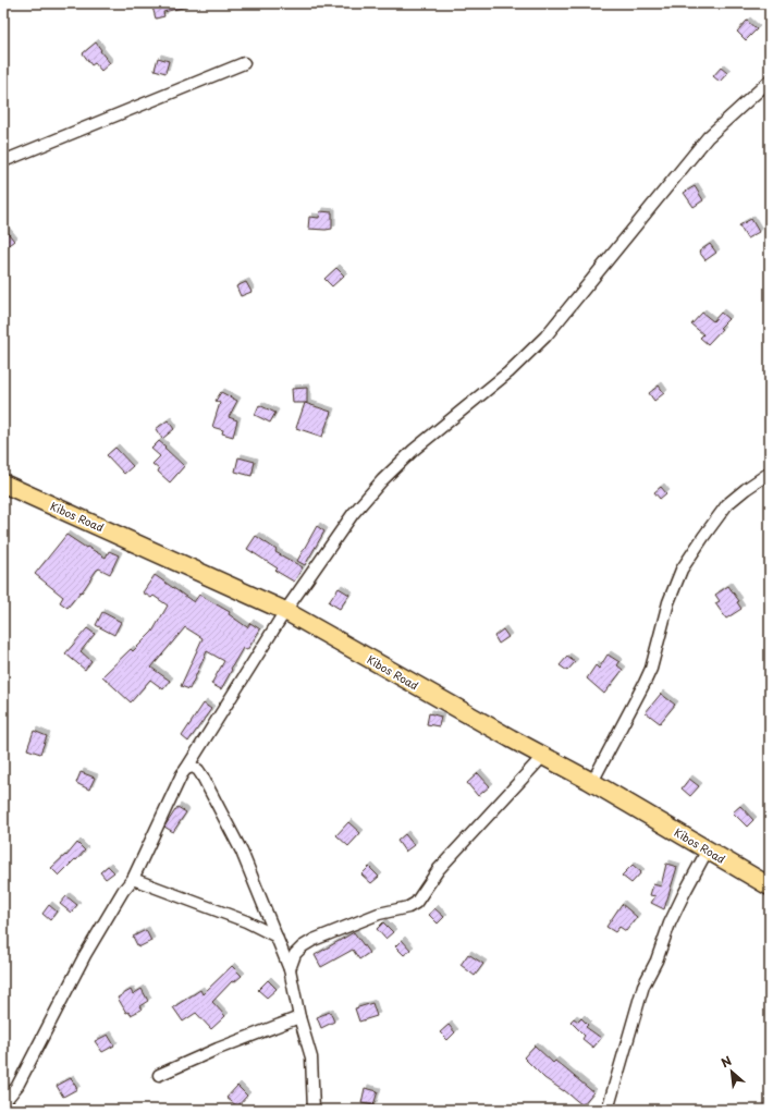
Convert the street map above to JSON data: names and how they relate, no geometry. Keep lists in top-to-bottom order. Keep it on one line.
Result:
{"streets":{"main road":["Kibos Road"]},"north":"top left"}
